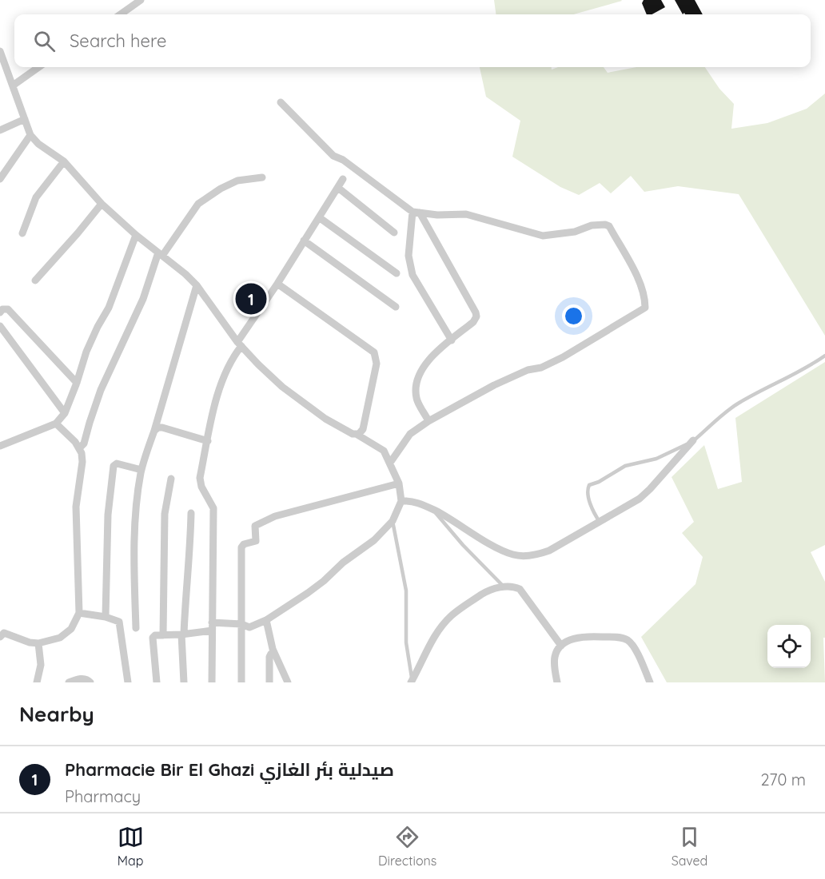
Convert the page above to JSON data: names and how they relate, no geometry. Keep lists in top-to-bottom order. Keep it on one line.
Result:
{"page":{"search":"Search here","pins":"1","heading":"Nearby","list":[{"mark":"1","name":"Pharmacie Bir El Ghazi صيدلية بئر الغازي","note":"Pharmacy","value":"270 m"}],"nav":["Map","Directions","Saved"]}}
